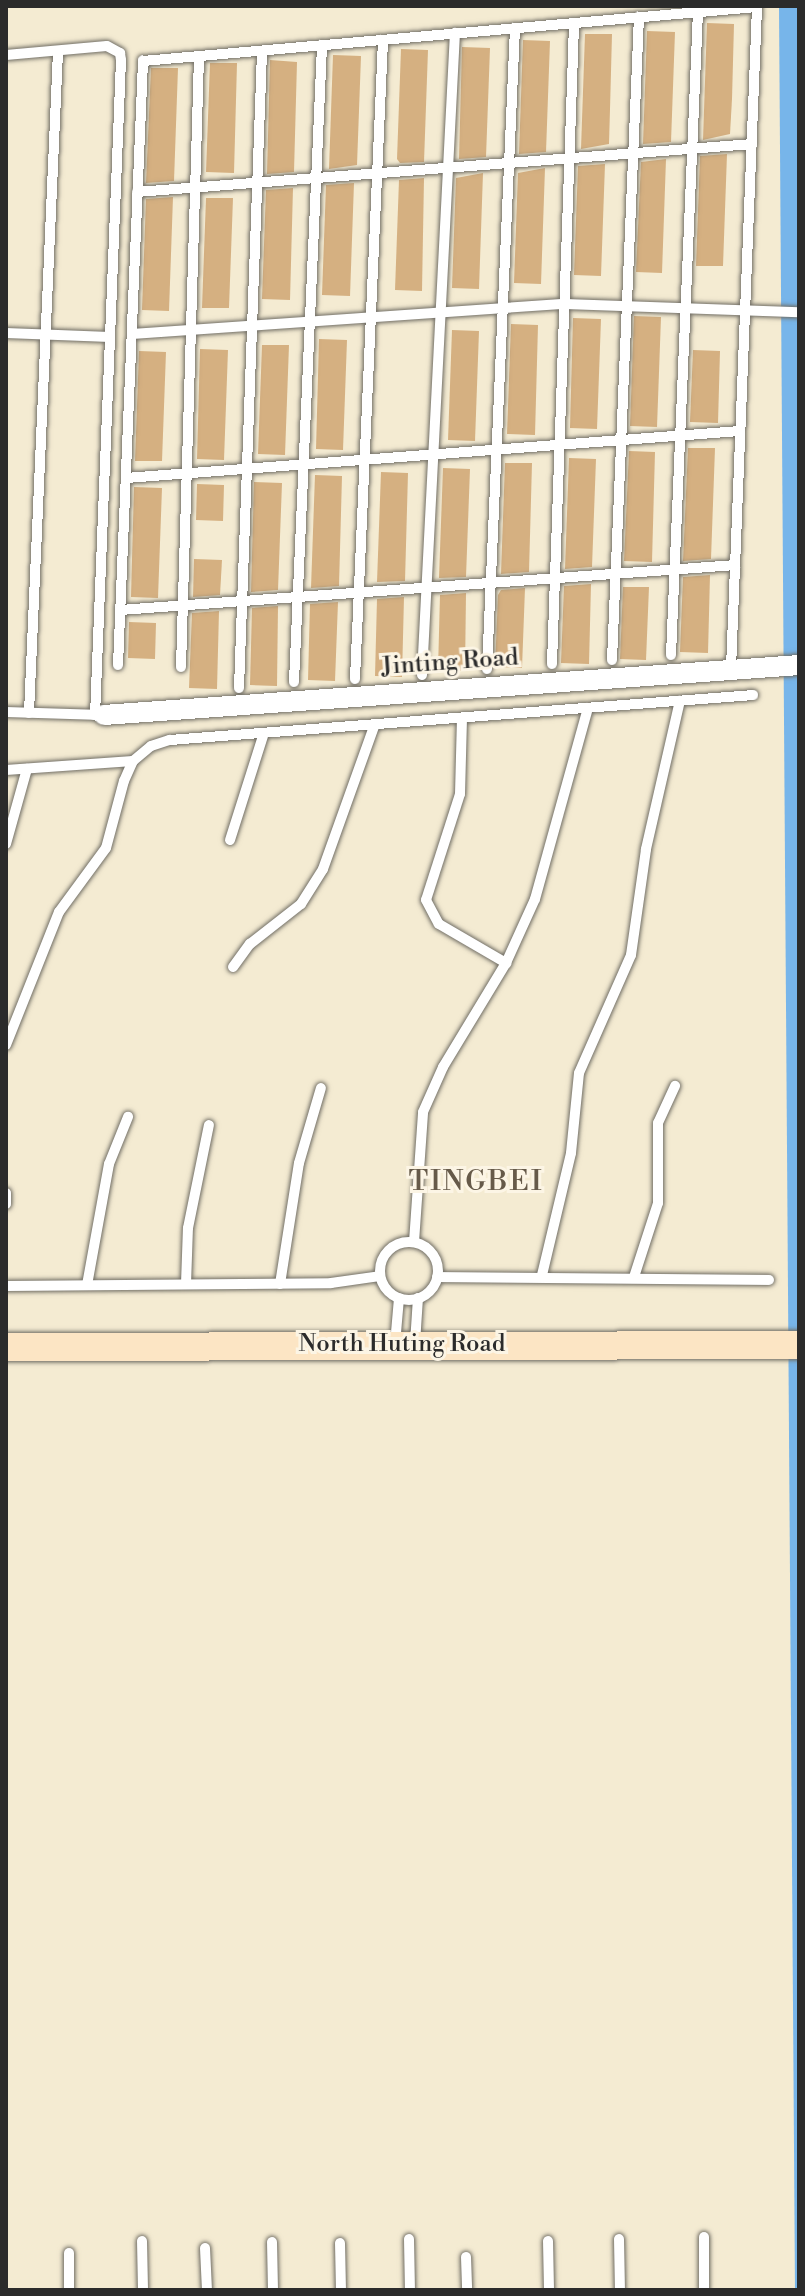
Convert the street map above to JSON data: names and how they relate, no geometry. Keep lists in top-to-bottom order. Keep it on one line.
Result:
{"streets":{"street":["Jinting Road","North Huting Road"]},"districts":["TINGBEI"]}
